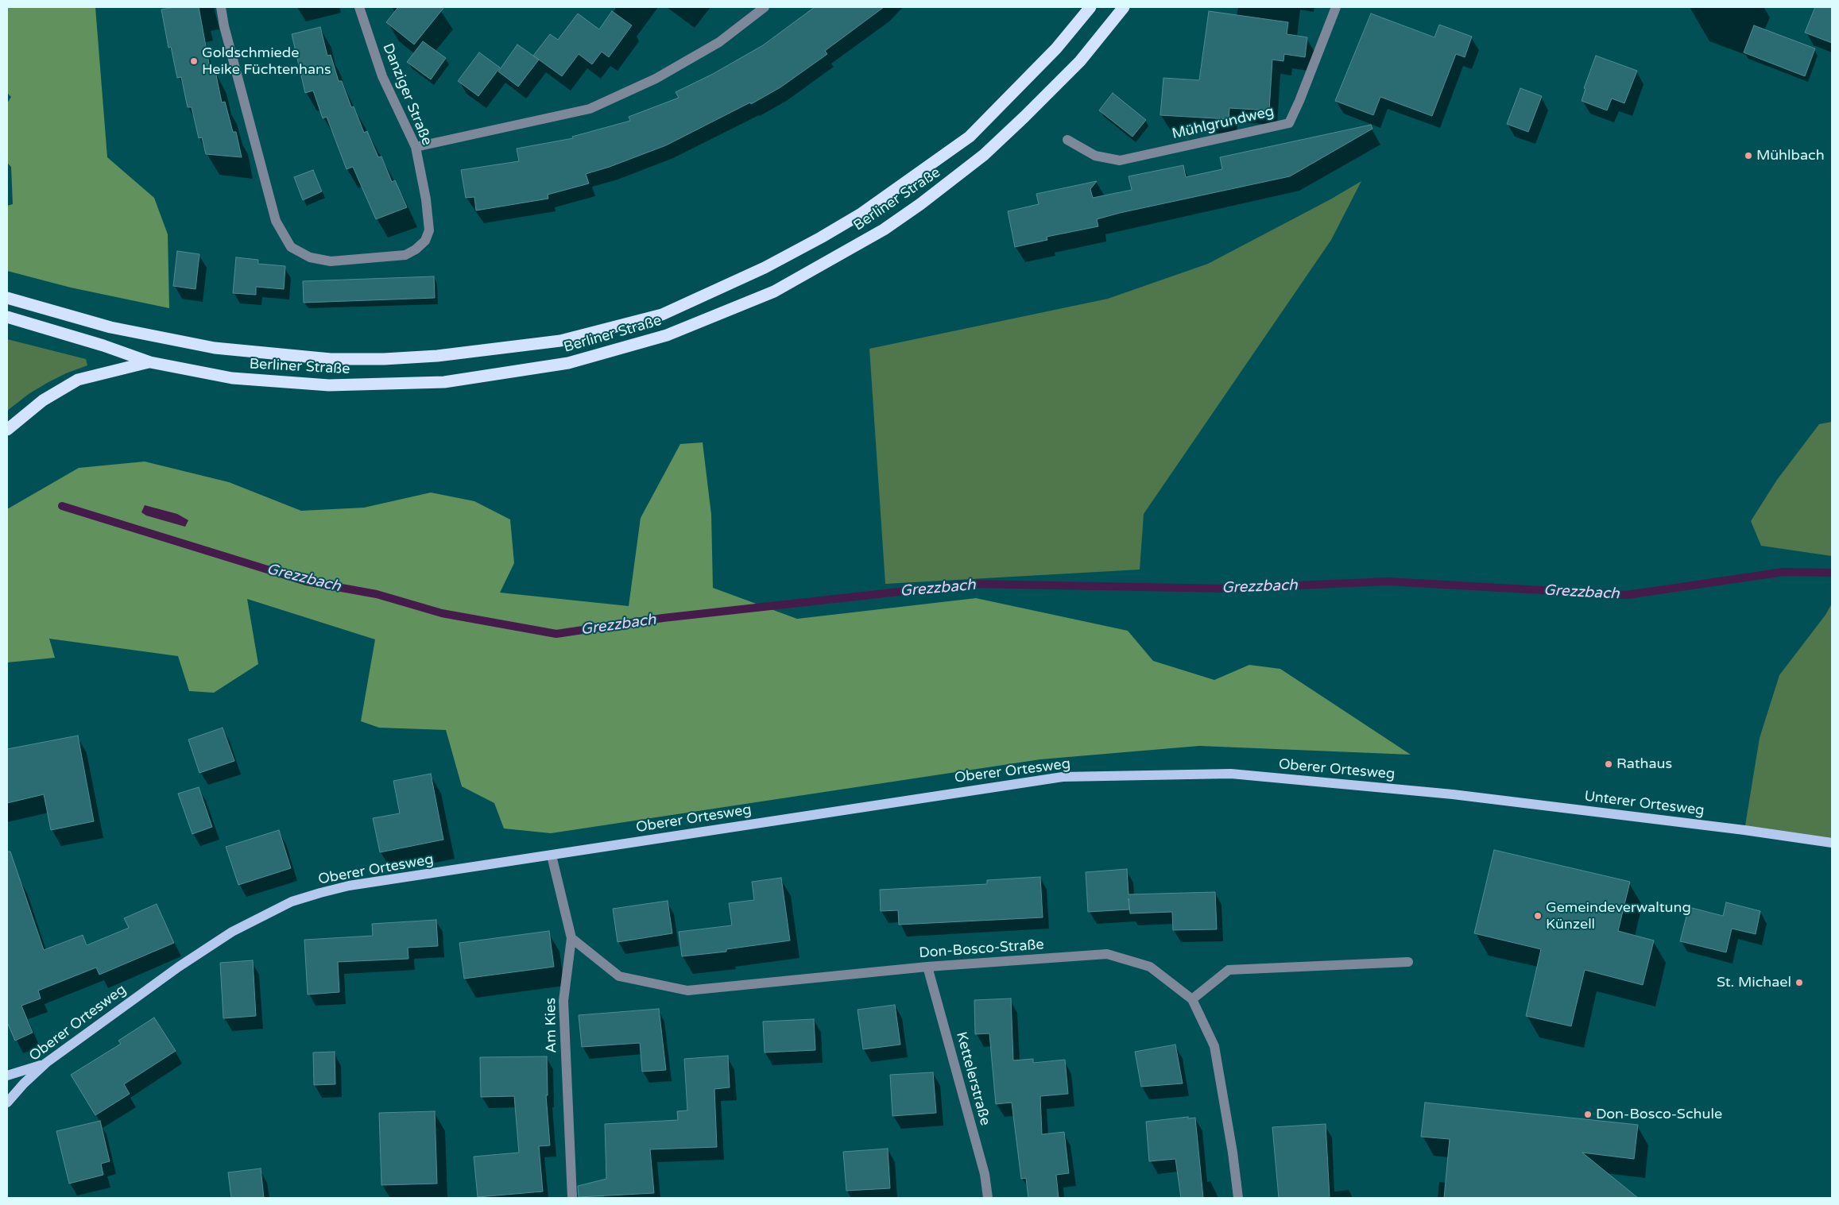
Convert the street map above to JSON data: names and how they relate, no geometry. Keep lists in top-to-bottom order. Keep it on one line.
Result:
{"streets":{"highway":["Berliner Straße"],"main road":["Oberer Ortesweg","Unterer Ortesweg"],"street":["Danziger Straße","Mühlgrundweg","Don-Bosco-Straße","Am Kies","Kettelerstraße"]},"crossings":[["Oberer Ortesweg","Unterer Ortesweg"],["Oberer Ortesweg","Am Kies"],["Don-Bosco-Straße","Am Kies"],["Don-Bosco-Straße","Kettelerstraße"]],"water":["Grezzbach"],"places":["Goldschmiede Heike Füchtenhans","Mühlbach","Rathaus","Gemeindeverwaltung Künzell","St. Michael","Don-Bosco-Schule"]}
